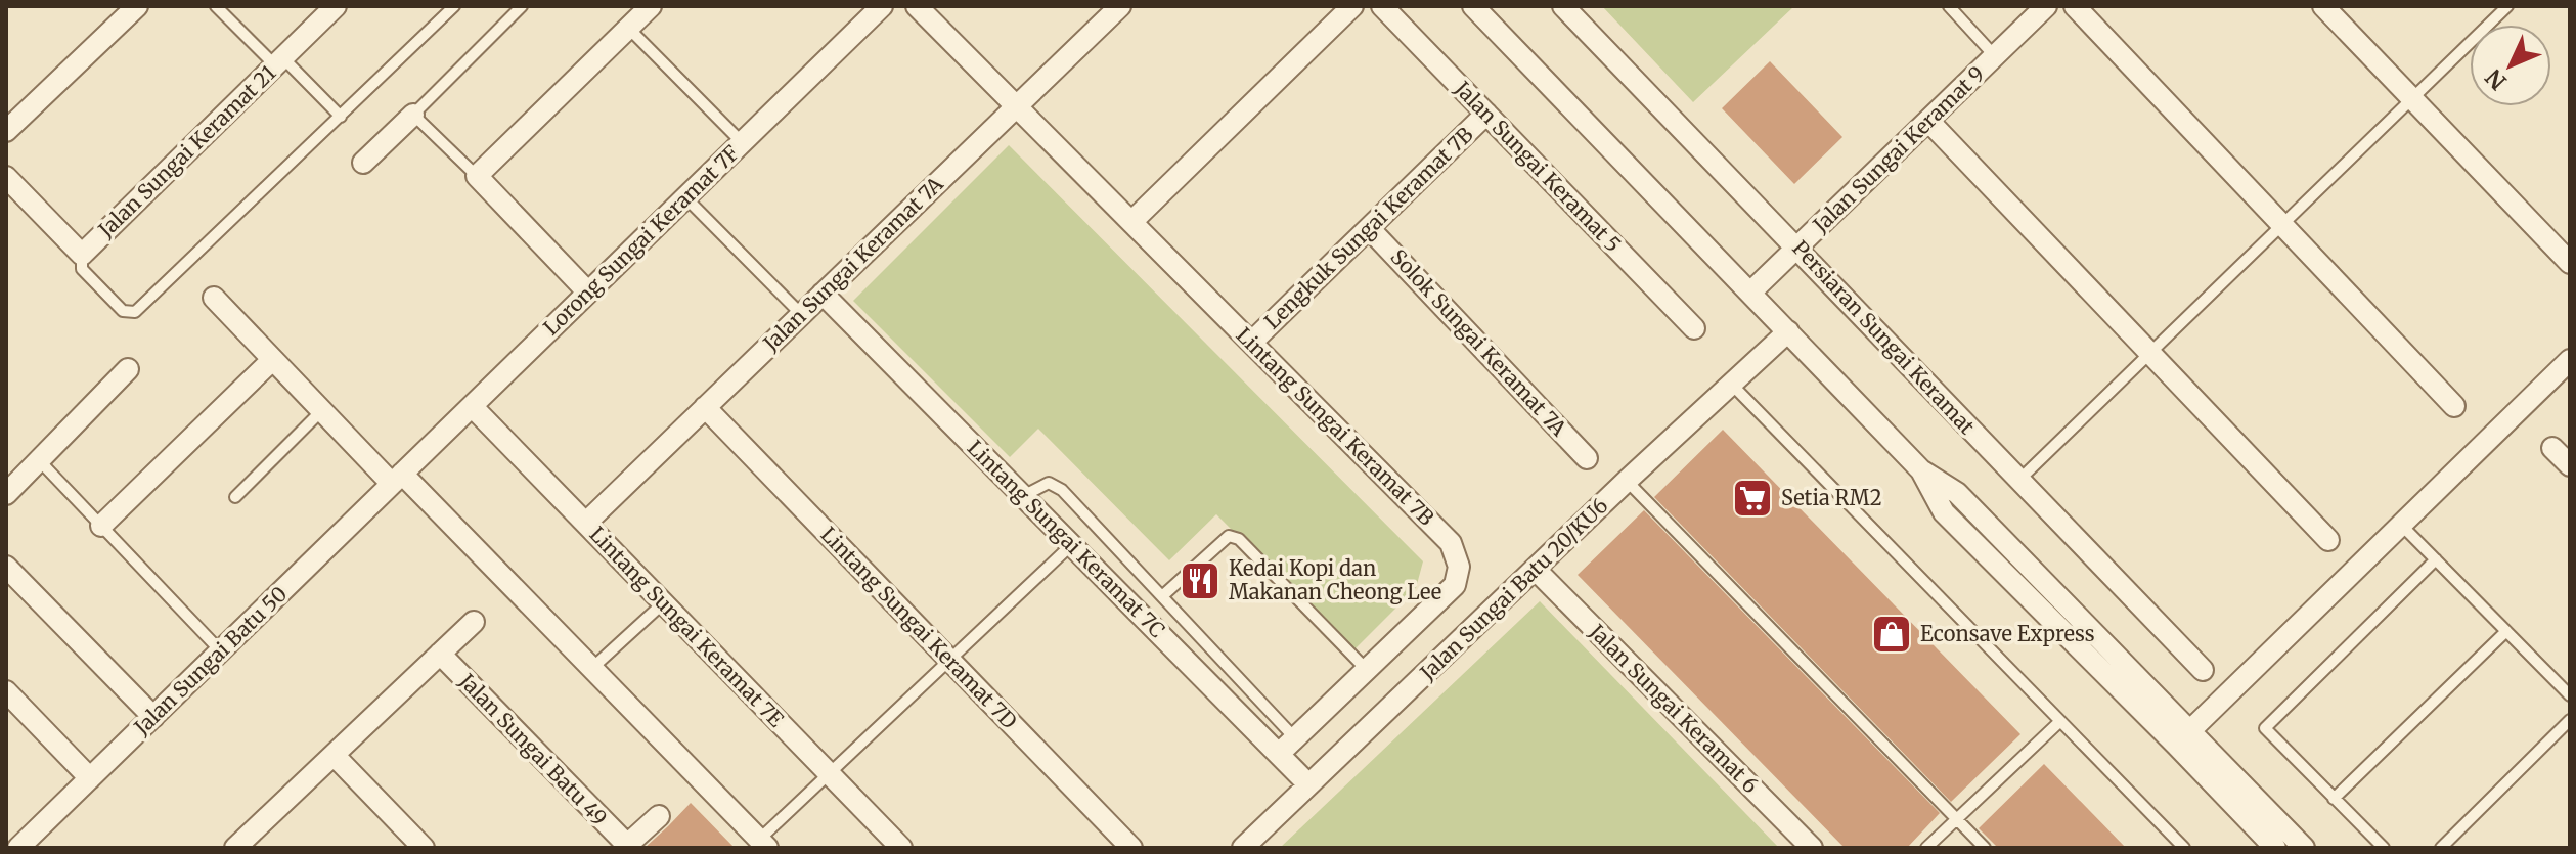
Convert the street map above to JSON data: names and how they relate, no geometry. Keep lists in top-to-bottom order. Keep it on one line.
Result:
{"streets":{"street":["Jalan Sungai Keramat 9","Jalan Sungai Keramat 21","Jalan Sungai Keramat 5","Lengkuk Sungai Keramat 7B","Lorong Sungai Keramat 7F","Jalan Sungai Keramat 7A","Persiaran Sungai Keramat","Solok Sungai Keramat 7A","Lintang Sungai Keramat 7B","Lintang Sungai Keramat 7C","Jalan Sungai Batu 20/KU6","Lintang Sungai Keramat 7E","Lintang Sungai Keramat 7D","Jalan Sungai Batu 50","Jalan Sungai Keramat 6","Jalan Sungai Batu 49"]},"crossings":[["Jalan Sungai Keramat 9","Persiaran Sungai Keramat"],["Jalan Sungai Keramat 5","Lengkuk Sungai Keramat 7B"],["Lengkuk Sungai Keramat 7B","Solok Sungai Keramat 7A"],["Lengkuk Sungai Keramat 7B","Lintang Sungai Keramat 7B"],["Lorong Sungai Keramat 7F","Lintang Sungai Keramat 7E"],["Lorong Sungai Keramat 7F","Jalan Sungai Batu 50"],["Jalan Sungai Keramat 7A","Lintang Sungai Keramat 7B"],["Jalan Sungai Keramat 7A","Lintang Sungai Keramat 7C"],["Jalan Sungai Keramat 7A","Lintang Sungai Keramat 7E"],["Jalan Sungai Keramat 7A","Lintang Sungai Keramat 7D"],["Lintang Sungai Keramat 7B","Lintang Sungai Keramat 7C"],["Lintang Sungai Keramat 7C","Jalan Sungai Batu 20/KU6"],["Jalan Sungai Batu 20/KU6","Jalan Sungai Keramat 6"]],"places":{"supermarket":["Setia RM2"],"restaurant":["Kedai Kopi dan Makanan Cheong Lee"],"shop":["Econsave Express"]},"north":"bottom left"}
